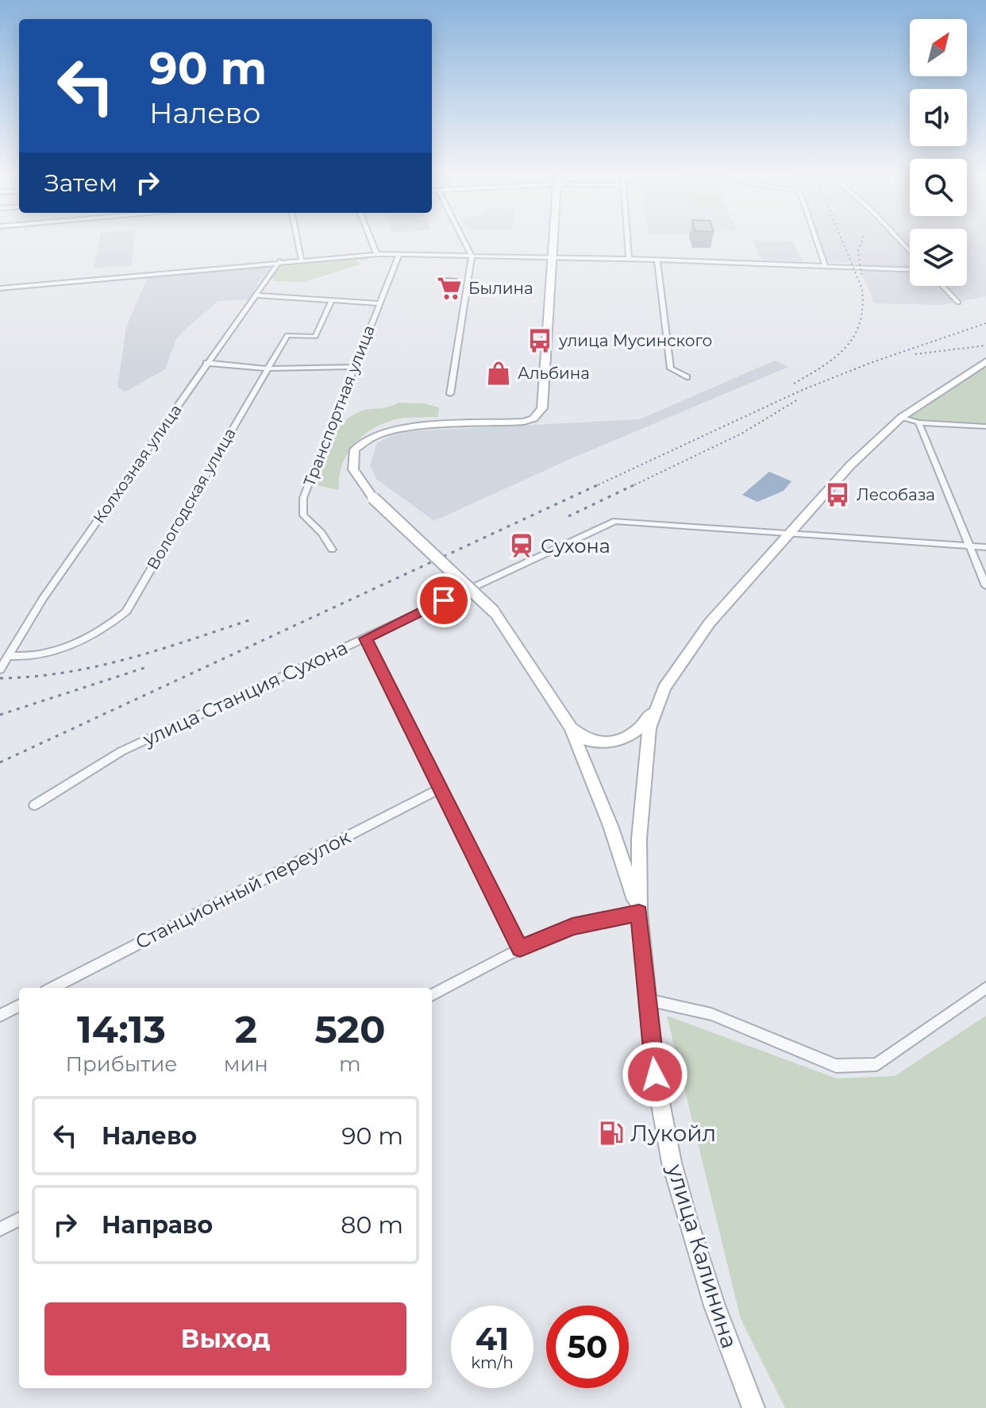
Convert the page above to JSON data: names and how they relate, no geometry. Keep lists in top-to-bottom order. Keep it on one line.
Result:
{"streets":{"street":["Транспортная улица","Колхозная улица","Вологодская улица","улица Станция Сухона","Станционный переулок","улица Калинина"]},"crossings":[["Колхозная улица","Вологодская улица"]],"places":{"supermarket":["Былина"],"bus stop":["улица Мусинского","Лесобаза"],"shop":["Альбина"],"station":["Сухона"],"fuel station":["Лукойл"]},"north":"top right","page":{"turn":["90 m","Налево"],"then":"Затем","eta":["14:13","Прибытие","2","мин","520","m"],"list":[{"name":"Налево","value":"90 m"},{"name":"Направо","value":"80 m"}],"buttons":"Выход","speed":"41 km/h","limit":"50"}}
